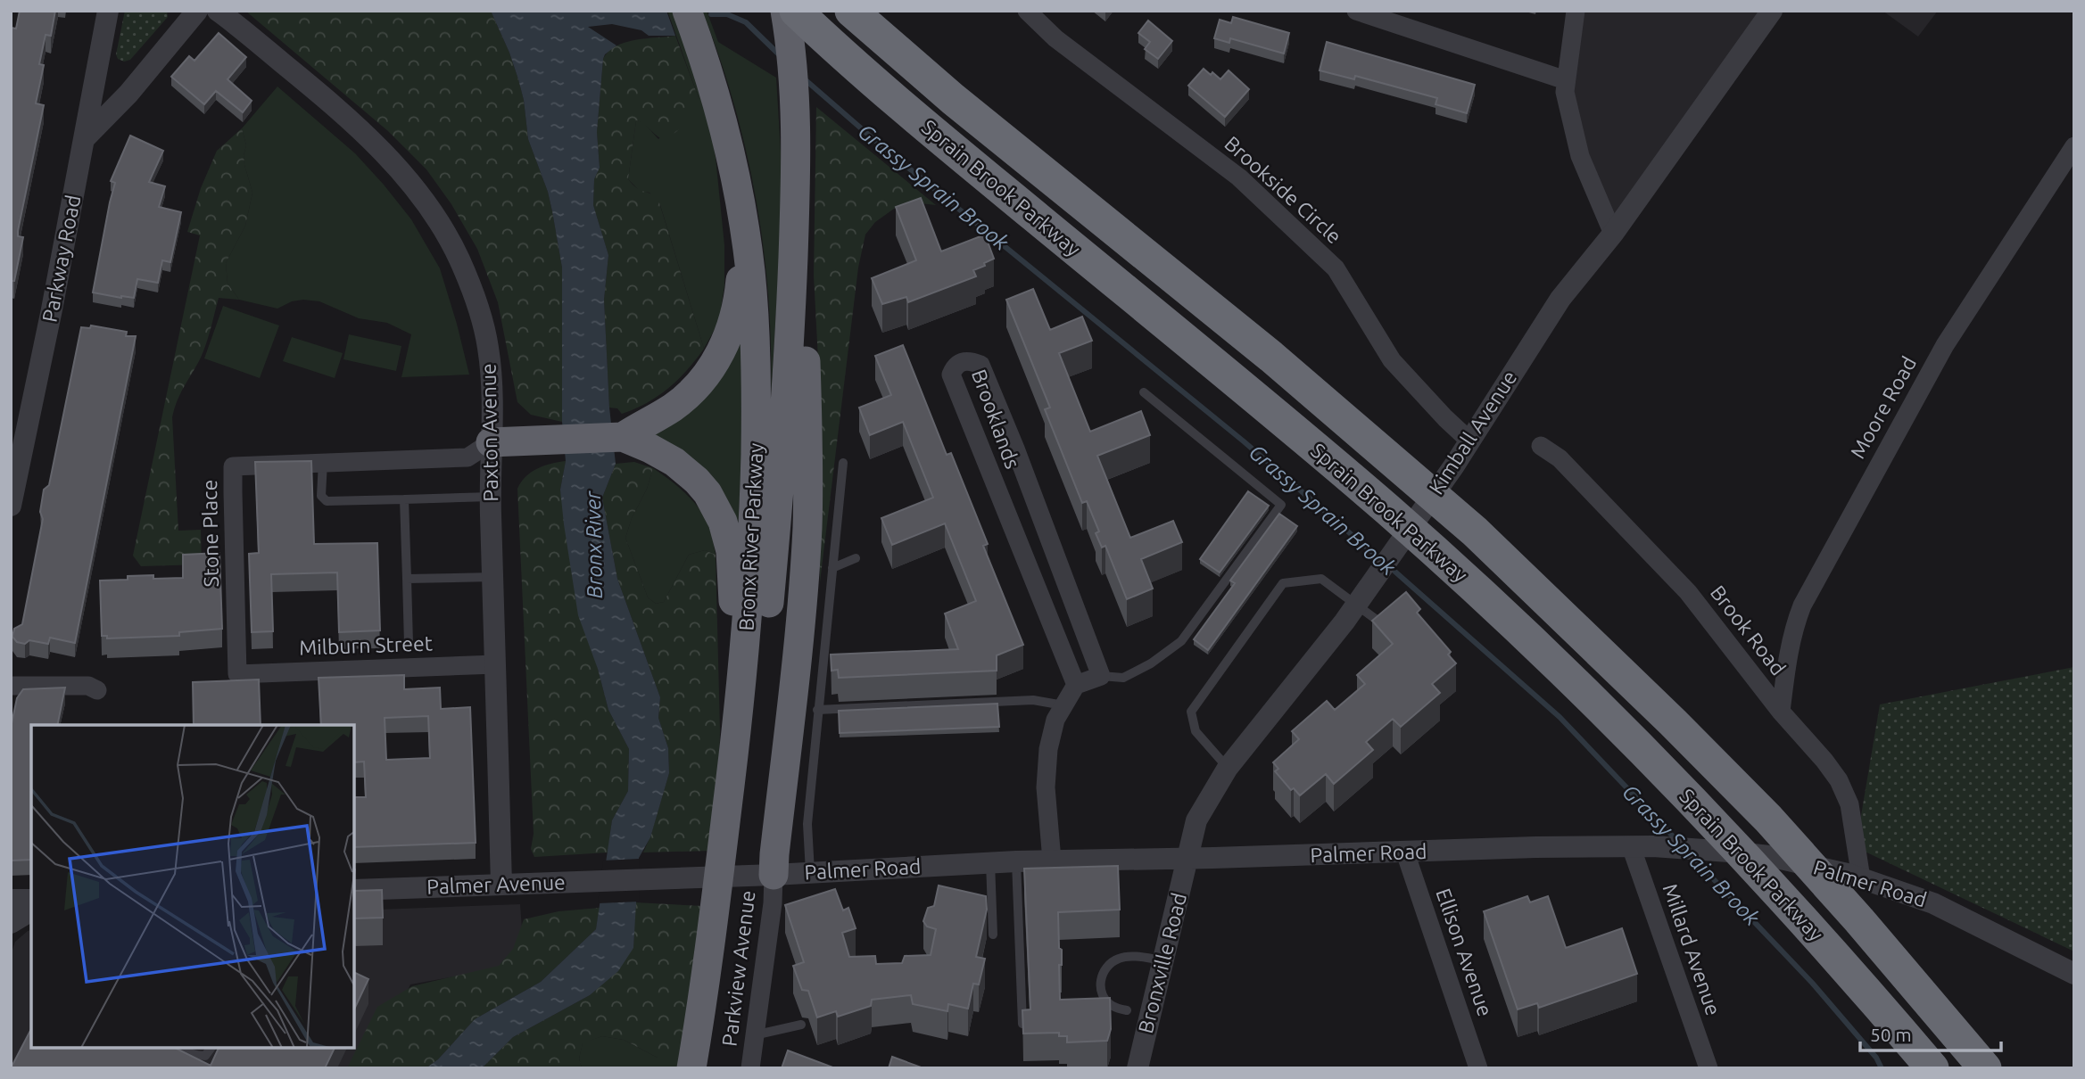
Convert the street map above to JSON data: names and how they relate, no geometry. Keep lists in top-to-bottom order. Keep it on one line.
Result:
{"streets":{"highway":["Sprain Brook Parkway","Bronx River Parkway"],"street":["Brookside Circle","Parkway Road","Moore Road","Brooklands","Paxton Avenue","Kimball Avenue","Stone Place","Brook Road","Milburn Street","Palmer Road","Palmer Avenue","Millard Avenue","Ellison Avenue","Bronxville Road","Parkview Avenue"]},"crossings":[["Brookside Circle","Kimball Avenue"],["Moore Road","Brook Road"],["Paxton Avenue","Stone Place"],["Paxton Avenue","Milburn Street"],["Paxton Avenue","Palmer Avenue"],["Kimball Avenue","Palmer Road"],["Kimball Avenue","Bronxville Road"],["Stone Place","Milburn Street"],["Brook Road","Palmer Road"],["Palmer Road","Palmer Avenue"],["Palmer Road","Millard Avenue"],["Palmer Road","Ellison Avenue"],["Palmer Road","Bronxville Road"],["Palmer Road","Parkview Avenue"]],"water":["Grassy Sprain Brook","Bronx River"],"scale_bar":"50 m"}
